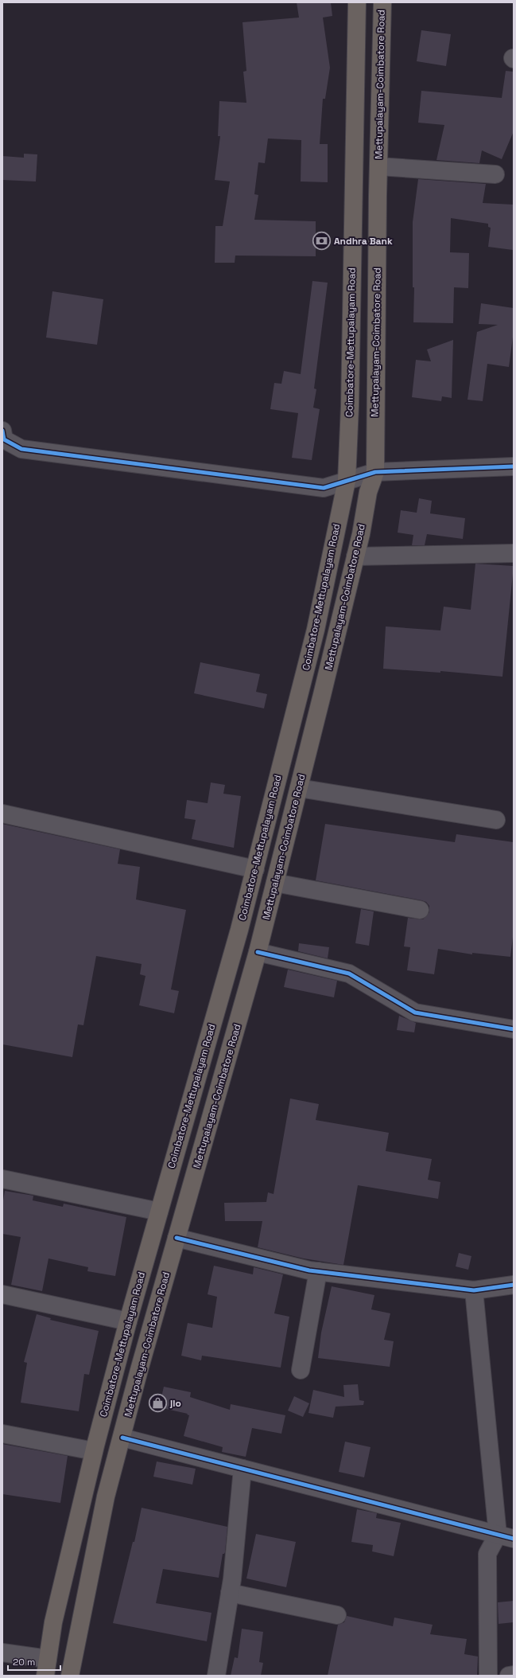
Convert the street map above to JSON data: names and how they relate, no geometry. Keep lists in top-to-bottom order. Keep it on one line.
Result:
{"streets":{"highway":["Mettupalayam-Coimbatore Road","Coimbatore-Mettupalayam Road"]},"places":{"bank":["Andhra Bank"],"shop":["jio"]},"scale_bar":"20 m"}
